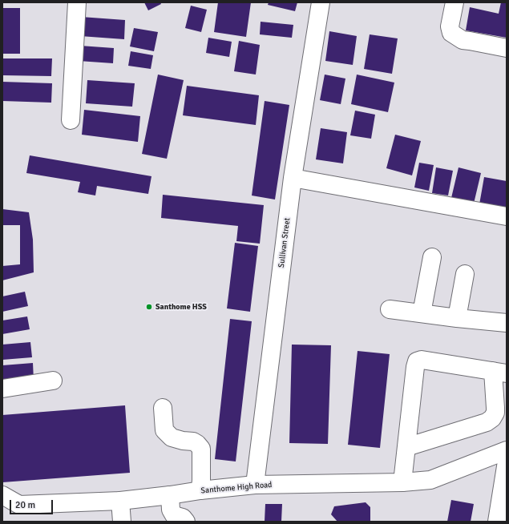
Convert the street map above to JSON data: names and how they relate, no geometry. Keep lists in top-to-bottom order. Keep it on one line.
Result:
{"streets":{"street":["Sullivan Street","Santhome High Road"]},"crossings":[["Sullivan Street","Santhome High Road"]],"places":["Santhome HSS"],"scale_bar":"20 m"}
